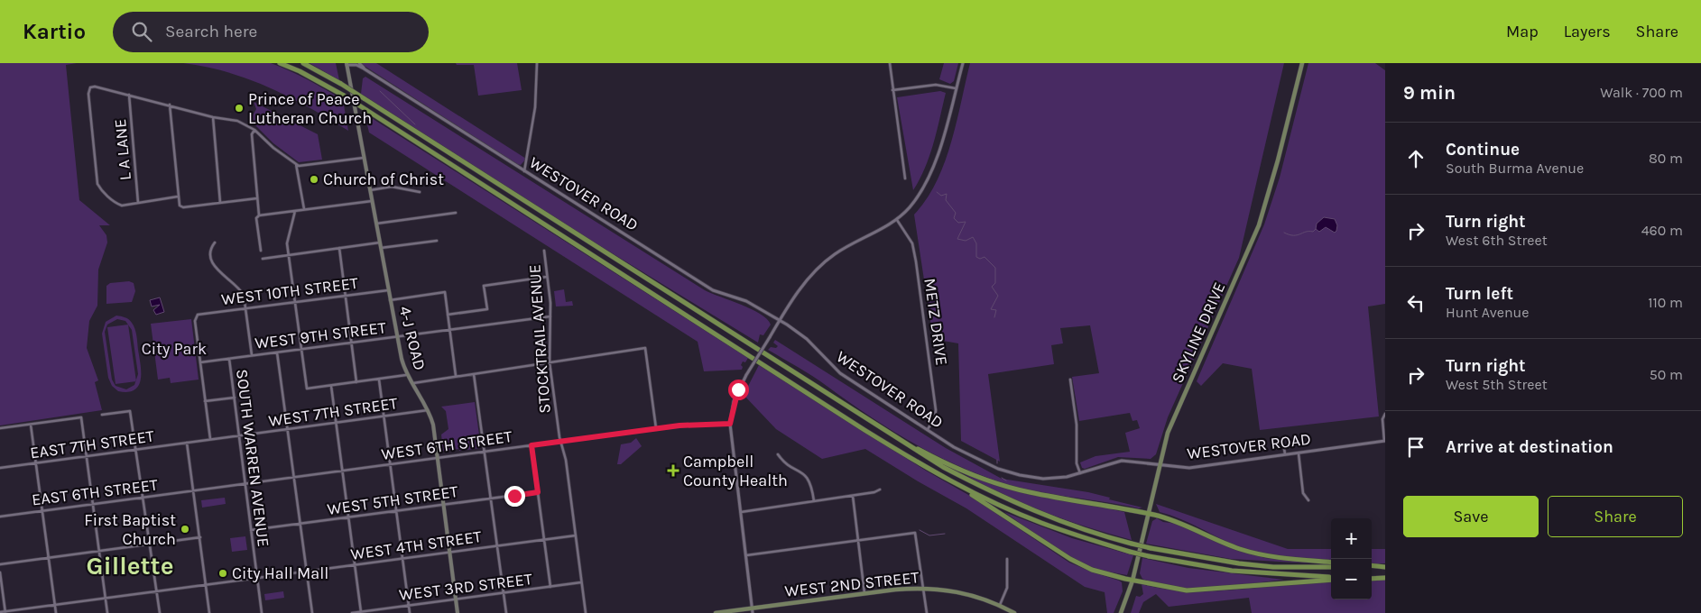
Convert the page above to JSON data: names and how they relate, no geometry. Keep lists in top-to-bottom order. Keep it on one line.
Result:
{"streets":{"main road":["SKYLINE DRIVE","4-J ROAD","WEST 2ND STREET"],"street":["L A LANE","WESTOVER ROAD","WEST 10TH STREET","METZ DRIVE","WEST 9TH STREET","STOCKTRAIL AVENUE","WEST 7TH STREET","EAST 7TH STREET","WEST 6TH STREET","SOUTH WARREN AVENUE","EAST 6TH STREET","WEST 5TH STREET","WEST 4TH STREET","WEST 3RD STREET"]},"crossings":[["WESTOVER ROAD","METZ DRIVE"],["WESTOVER ROAD","SKYLINE DRIVE"],["WESTOVER ROAD","4-J ROAD"],["WEST 10TH STREET","WEST 9TH STREET"],["WEST 10TH STREET","4-J ROAD"],["WEST 9TH STREET","4-J ROAD"],["WEST 9TH STREET","STOCKTRAIL AVENUE"],["WEST 9TH STREET","SOUTH WARREN AVENUE"],["4-J ROAD","WEST 7TH STREET"],["4-J ROAD","WEST 6TH STREET"],["4-J ROAD","WEST 5TH STREET"],["4-J ROAD","WEST 4TH STREET"],["4-J ROAD","WEST 3RD STREET"],["STOCKTRAIL AVENUE","WEST 6TH STREET"],["STOCKTRAIL AVENUE","WEST 4TH STREET"],["STOCKTRAIL AVENUE","WEST 3RD STREET"],["WEST 7TH STREET","EAST 7TH STREET"],["WEST 7TH STREET","SOUTH WARREN AVENUE"],["WEST 6TH STREET","SOUTH WARREN AVENUE"],["WEST 6TH STREET","EAST 6TH STREET"],["SOUTH WARREN AVENUE","WEST 5TH STREET"],["SOUTH WARREN AVENUE","WEST 4TH STREET"]],"districts":["Gillette"],"parks":["City Park"],"places":{"other":["Prince of Peace Lutheran Church","Church of Christ","First Baptist Church","City Hall Mall"],"health":["Campbell County Health"]},"page":{"header":"Kartio","search":"Search here","nav":["Map","Layers","Share"],"heading":["9 min","Walk · 700 m"],"list":[["Continue","South Burma Avenue","80 m"],["Turn right","West 6th Street","460 m"],["Turn left","Hunt Avenue","110 m"],["Turn right","West 5th Street","50 m"],"Arrive at destination"],"buttons":["Save","Share"],"map_buttons":["+","−"]}}
